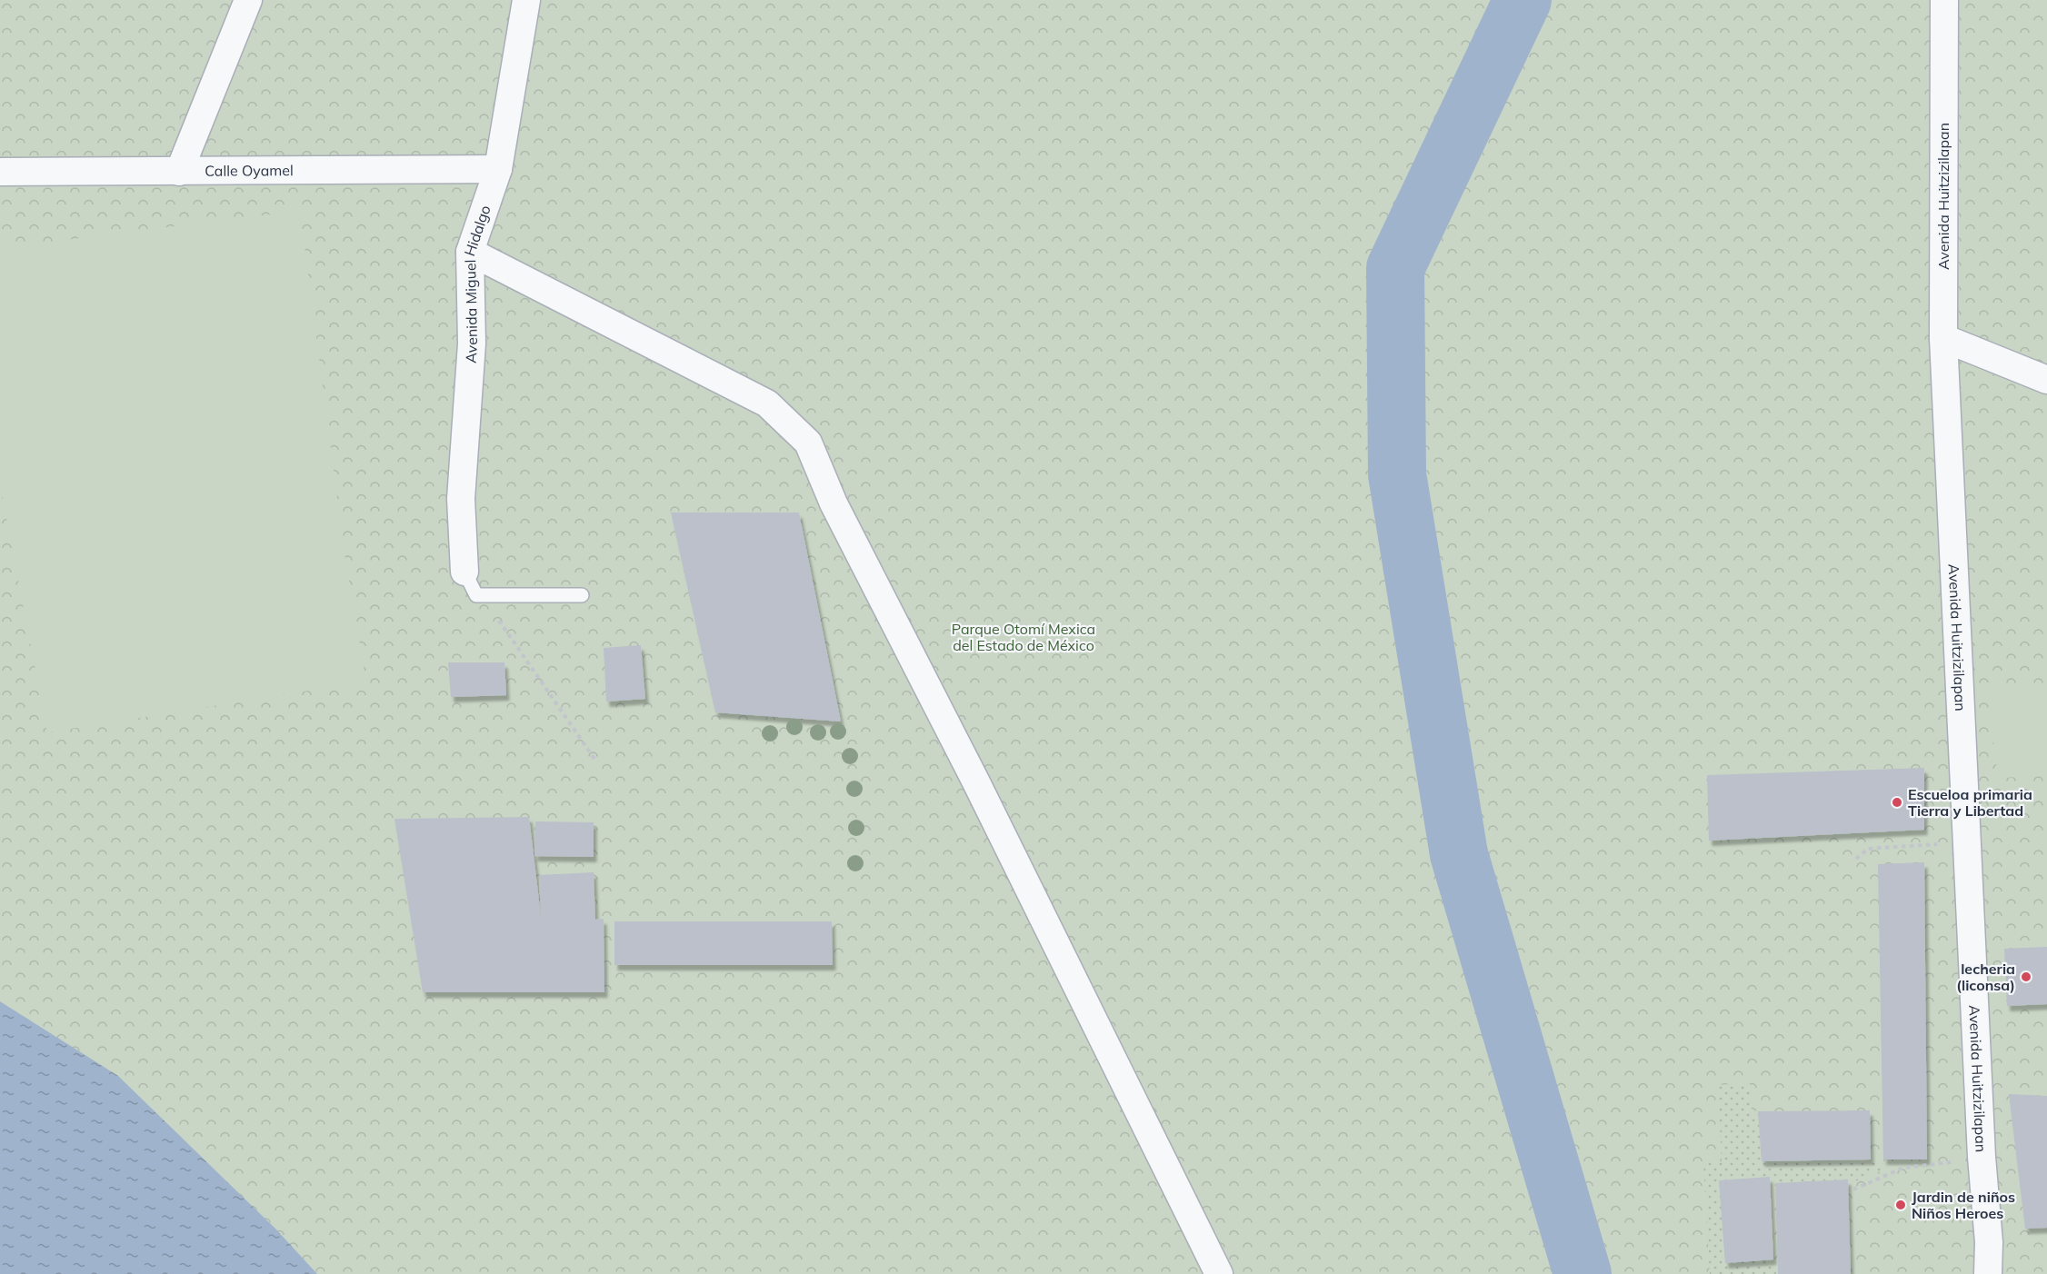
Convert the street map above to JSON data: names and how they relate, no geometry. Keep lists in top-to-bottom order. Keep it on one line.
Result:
{"streets":{"street":["Calle Oyamel","Avenida Huitzizilapan","Avenida Miguel Hidalgo"]},"crossings":[["Calle Oyamel","Avenida Miguel Hidalgo"]],"parks":["Parque Otomí Mexica del Estado de México"],"places":["Escueloa primaria Tierra y Libertad","lecheria (liconsa)","Jardin de niños Niños Heroes"]}
